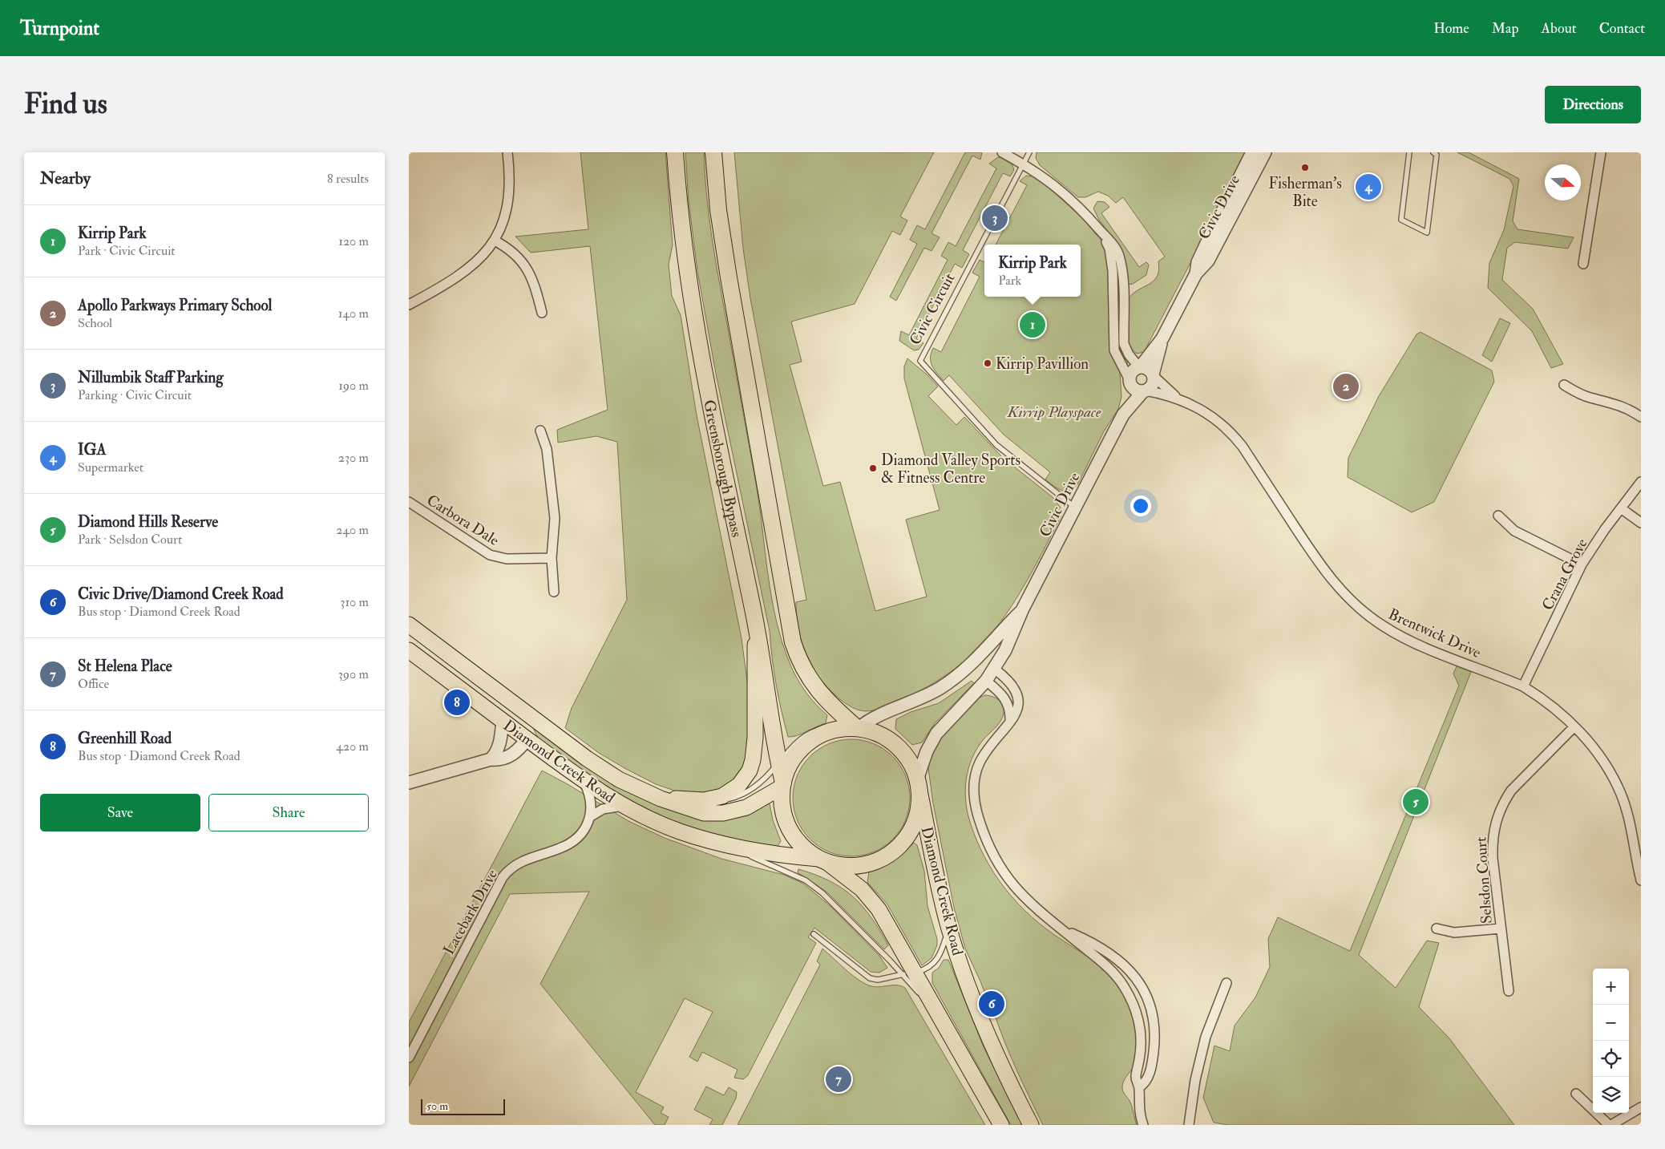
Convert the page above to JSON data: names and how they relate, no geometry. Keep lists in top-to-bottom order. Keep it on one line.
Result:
{"streets":{"highway":["Greensborough Bypass"],"main road":["Diamond Creek Road"],"street":["Civic Drive","Carbora Dale","Crana Grove","Brentwick Drive","Selsdon Court","Lacebark Drive"],"lane":["Civic Circuit"]},"crossings":[["Civic Drive","Civic Circuit"],["Civic Drive","Greensborough Bypass"],["Civic Drive","Brentwick Drive"],["Civic Drive","Diamond Creek Road"],["Greensborough Bypass","Diamond Creek Road"],["Crana Grove","Brentwick Drive"],["Brentwick Drive","Selsdon Court"]],"parks":["Kirrip Playspace"],"places":["Fisherman's Bite","Kirrip Pavillion","Diamond Valley Sports & Fitness Centre"],"scale_bar":"50 m","north":"right","page":{"header":"Turnpoint","nav":["Home","Map","About","Contact"],"buttons":["Directions",["Save","Share"]],"title":"Find us","heading":["Nearby","8 results"],"pins":["4","3","1","2","8","5","6","7"],"list":[{"mark":"1","name":"Kirrip Park","note":"Park · Civic Circuit","value":"120 m"},{"mark":"2","name":"Apollo Parkways Primary School","note":"School","value":"140 m"},{"mark":"3","name":"Nillumbik Staff Parking","note":"Parking · Civic Circuit","value":"190 m"},{"mark":"4","name":"IGA","note":"Supermarket","value":"230 m"},{"mark":"5","name":"Diamond Hills Reserve","note":"Park · Selsdon Court","value":"240 m"},{"mark":"6","name":"Civic Drive/Diamond Creek Road","note":"Bus stop · Diamond Creek Road","value":"310 m"},{"mark":"7","name":"St Helena Place","note":"Office","value":"390 m"},{"mark":"8","name":"Greenhill Road","note":"Bus stop · Diamond Creek Road","value":"420 m"}],"popup":["Kirrip Park","Park"],"map_buttons":["+","−"],"scale":"50 m"}}
